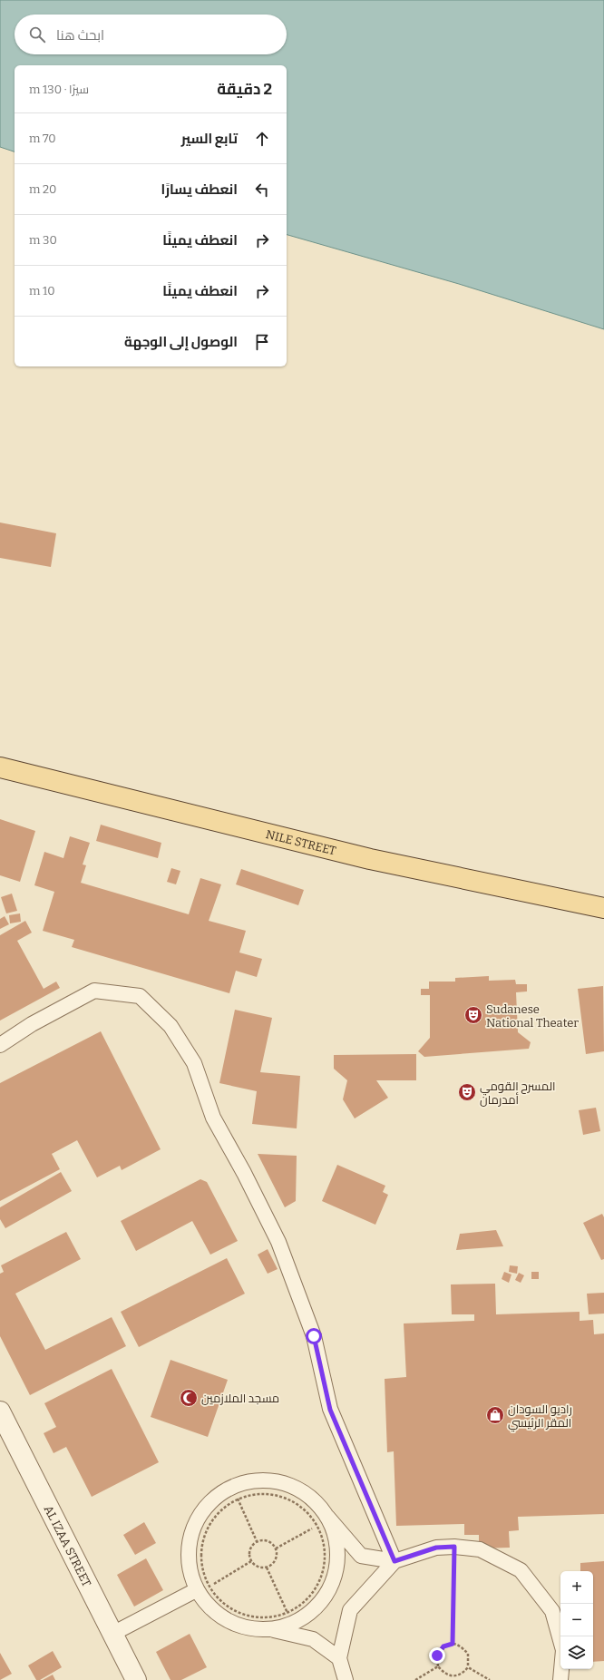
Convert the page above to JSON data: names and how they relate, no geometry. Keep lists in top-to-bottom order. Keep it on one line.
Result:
{"streets":{"main road":["NILE STREET"],"street":["AL IZAA STREET"]},"places":{"theatre":["Sudanese National Theater","المسرح القومي أمدرمان"],"mosque":["مسجد الملازمين"],"shop":["راديو السودان المقر الرئيسي"]},"page":{"search":"ابحث هنا","heading":["2 دقيقة","سيرًا · 130 m"],"list":[["تابع السير","70 m"],["انعطف يسارًا","20 m"],["انعطف يمينًا","30 m"],["انعطف يمينًا","10 m"],"الوصول إلى الوجهة"],"map_buttons":["+","−"]}}
